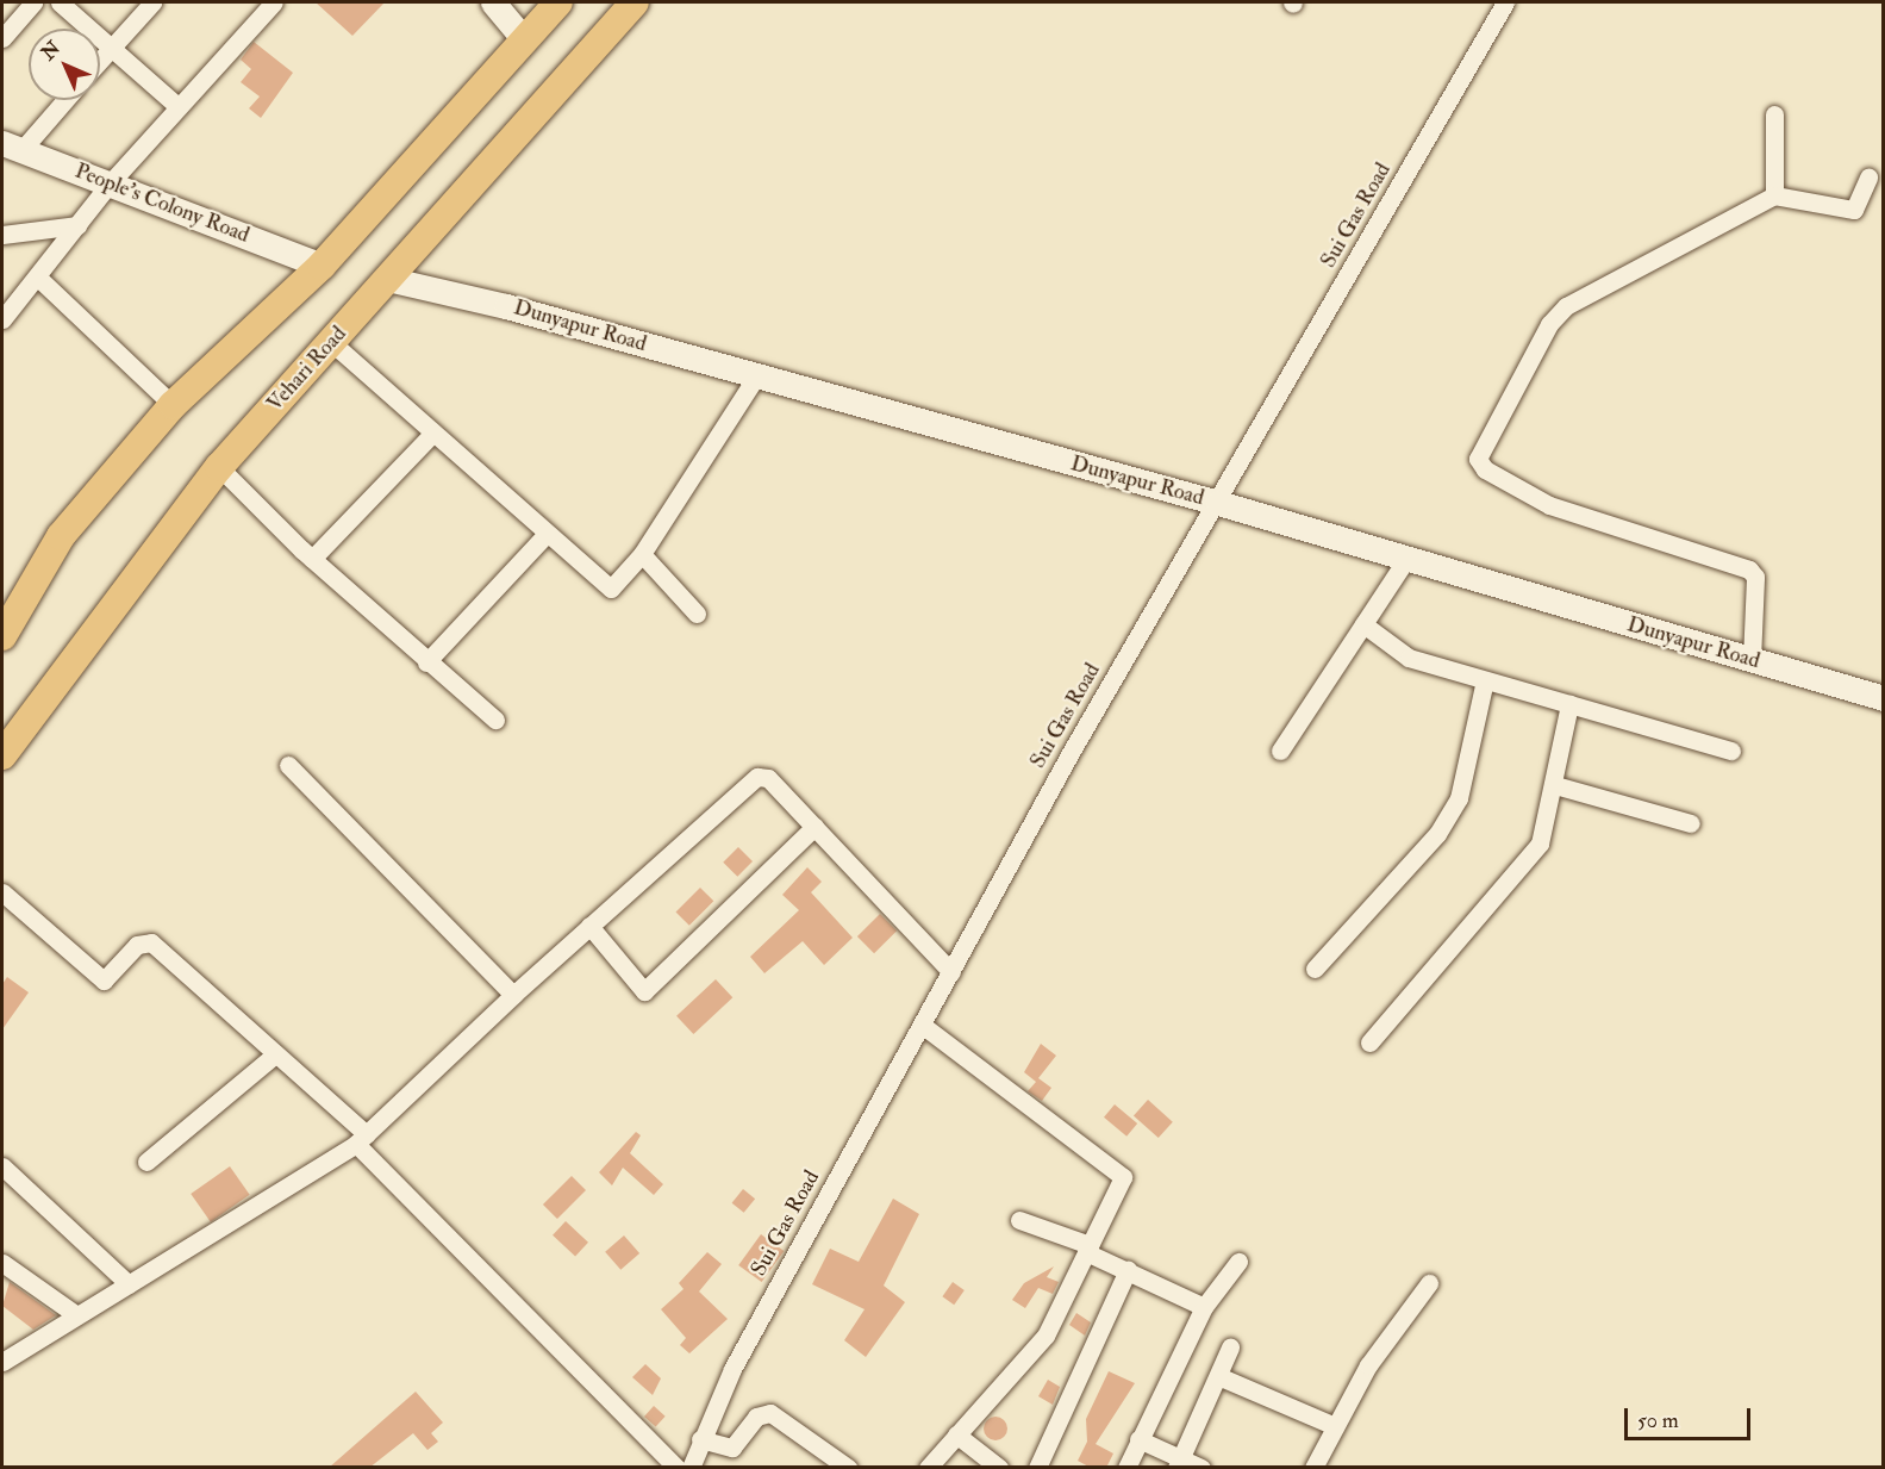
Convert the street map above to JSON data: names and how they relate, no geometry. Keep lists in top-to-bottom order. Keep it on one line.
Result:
{"streets":{"main road":["Vehari Road"],"street":["People's Colony Road","Sui Gas Road","Dunyapur Road"]},"crossings":[["Sui Gas Road","Dunyapur Road"],["Dunyapur Road","Vehari Road"]],"scale_bar":"50 m","north":"top left"}
